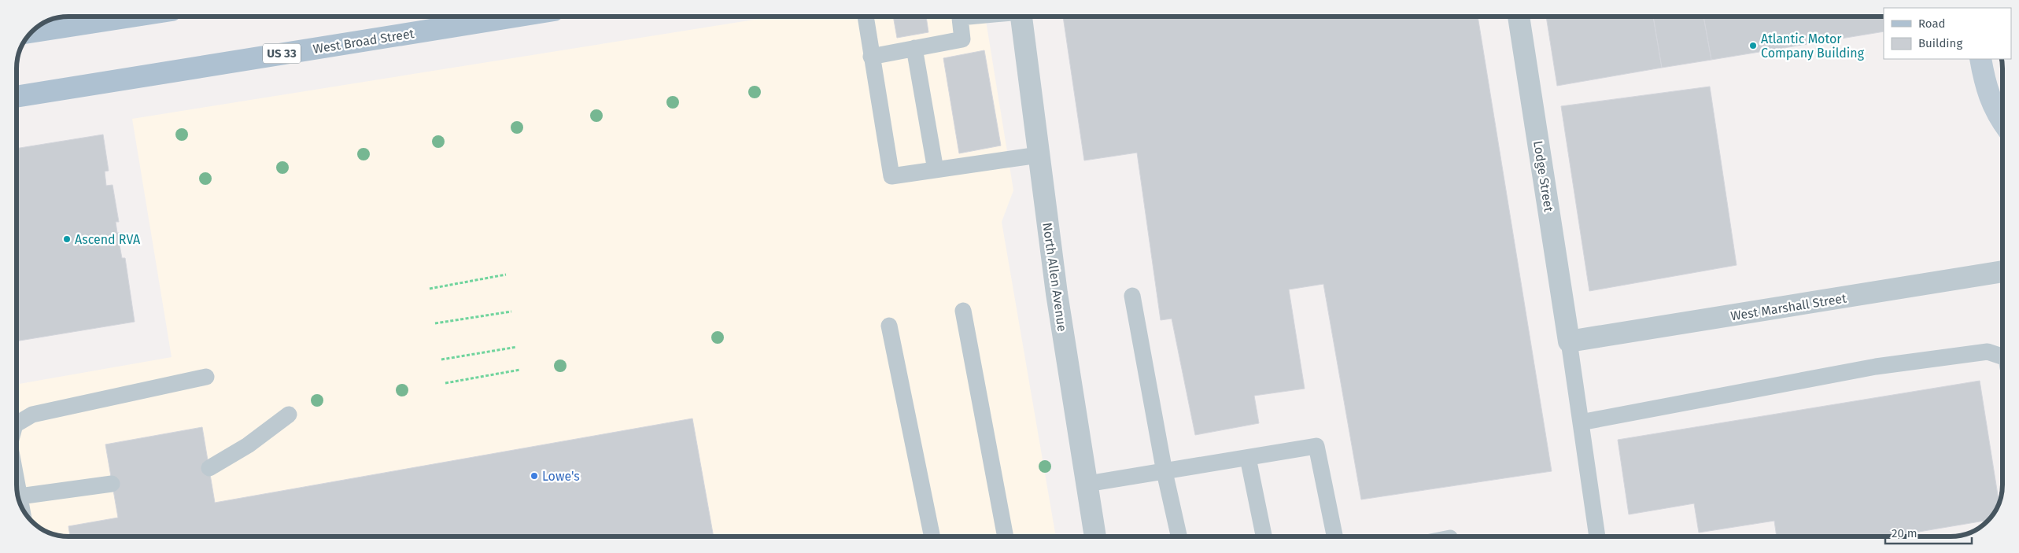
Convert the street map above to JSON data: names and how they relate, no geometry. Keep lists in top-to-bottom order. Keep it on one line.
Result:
{"streets":{"main road":["West Broad Street","US 33"],"street":["Lodge Street","North Allen Avenue","West Marshall Street"]},"crossings":[["Lodge Street","West Marshall Street"]],"places":["Atlantic Motor Company Building","Ascend RVA","Lowe's"],"legend":["Road","Building"],"scale_bar":"20 m"}
